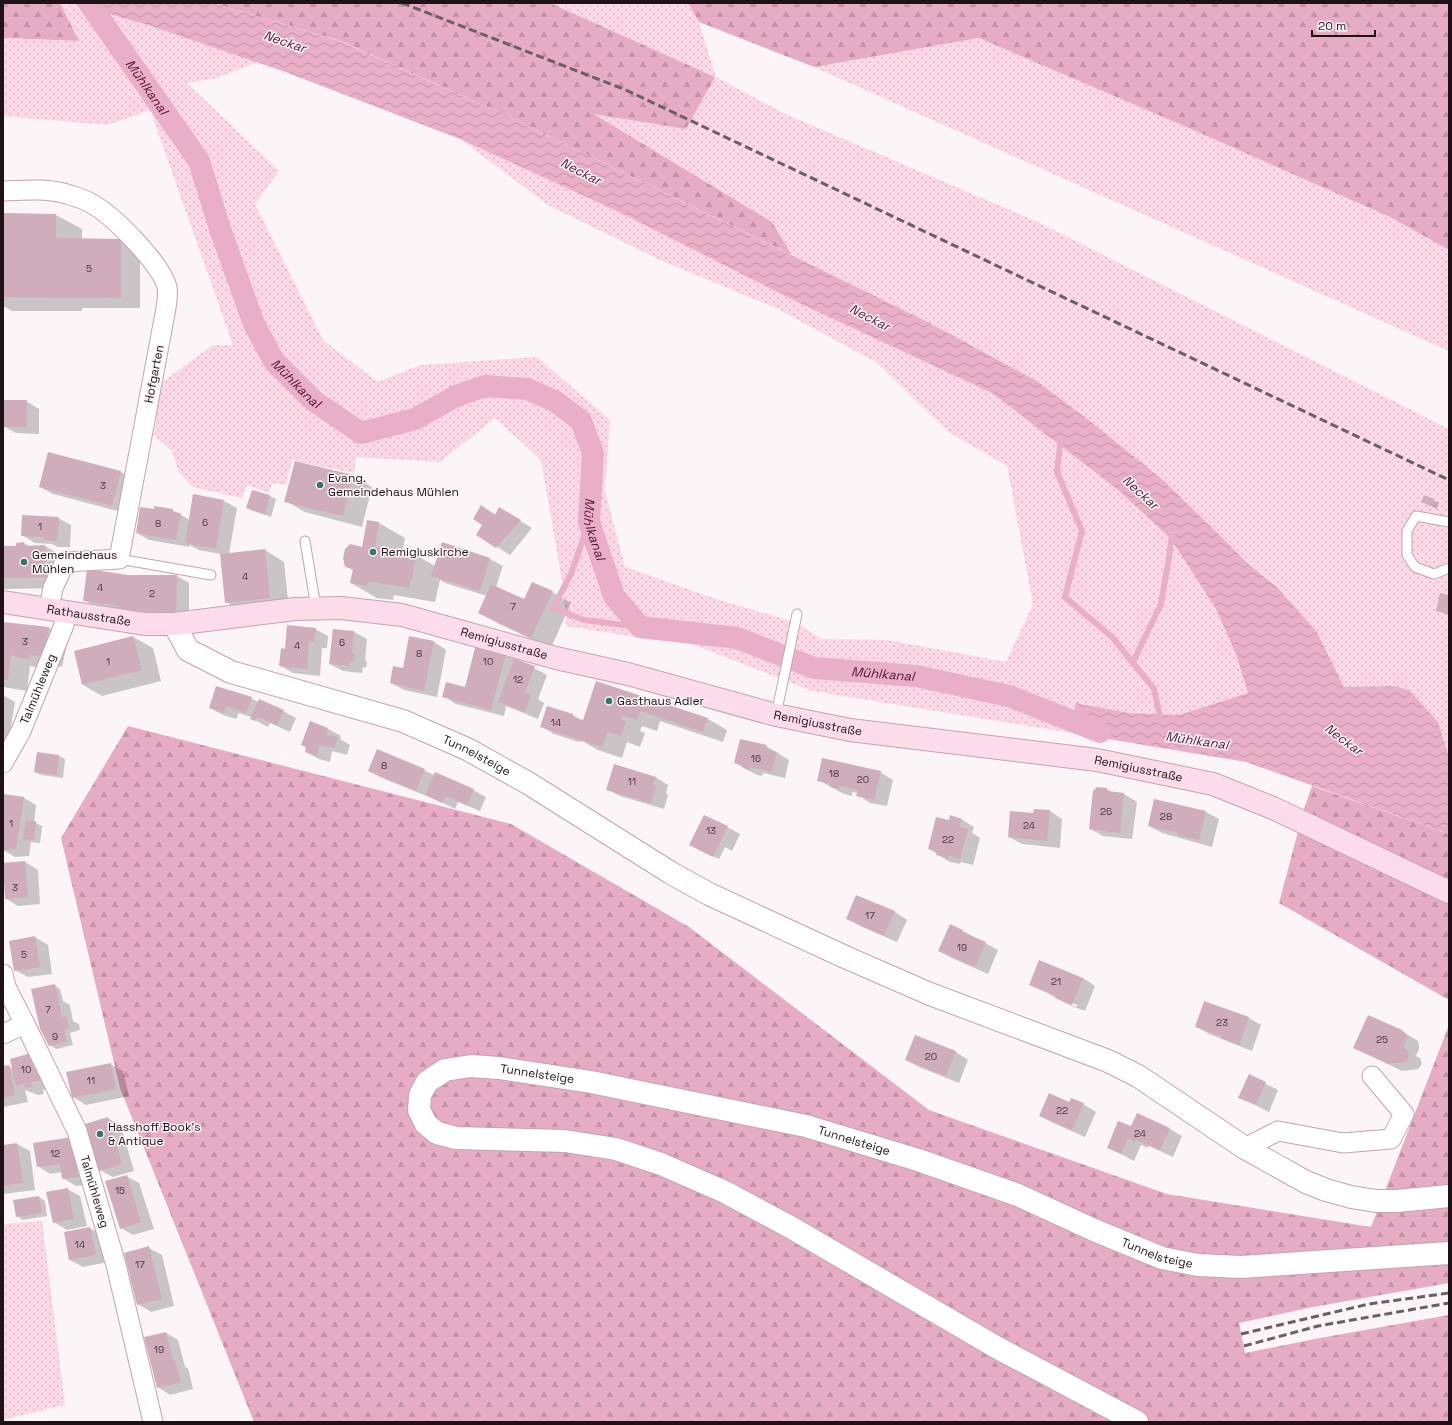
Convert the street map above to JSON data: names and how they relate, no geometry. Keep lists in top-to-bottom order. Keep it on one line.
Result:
{"streets":{"main road":["Rathausstraße","Remigiusstraße"],"street":["Hofgarten","Talmühleweg","Tunnelsteige"]},"crossings":[["Rathausstraße","Remigiusstraße"],["Rathausstraße","Talmühleweg"],["Rathausstraße","Tunnelsteige"],["Remigiusstraße","Tunnelsteige"]],"water":["Neckar","Mühlkanal"],"places":["Evang. Gemeindehaus Mühlen","Remigiuskirche","Gemeindehaus Mühlen","Gasthaus Adler","Hasshoff Book's & Antique"],"house_numbers":["5","3","6","8","1","4","4","2","7","3","6","4","8","1","10","12","14","16","8","18","20","11","26","28","1","24","13","22","3","17","19","5","21","7","23","9","25","20","10","11","22","24","12","15","14","17","19"],"scale_bar":"20 m"}
